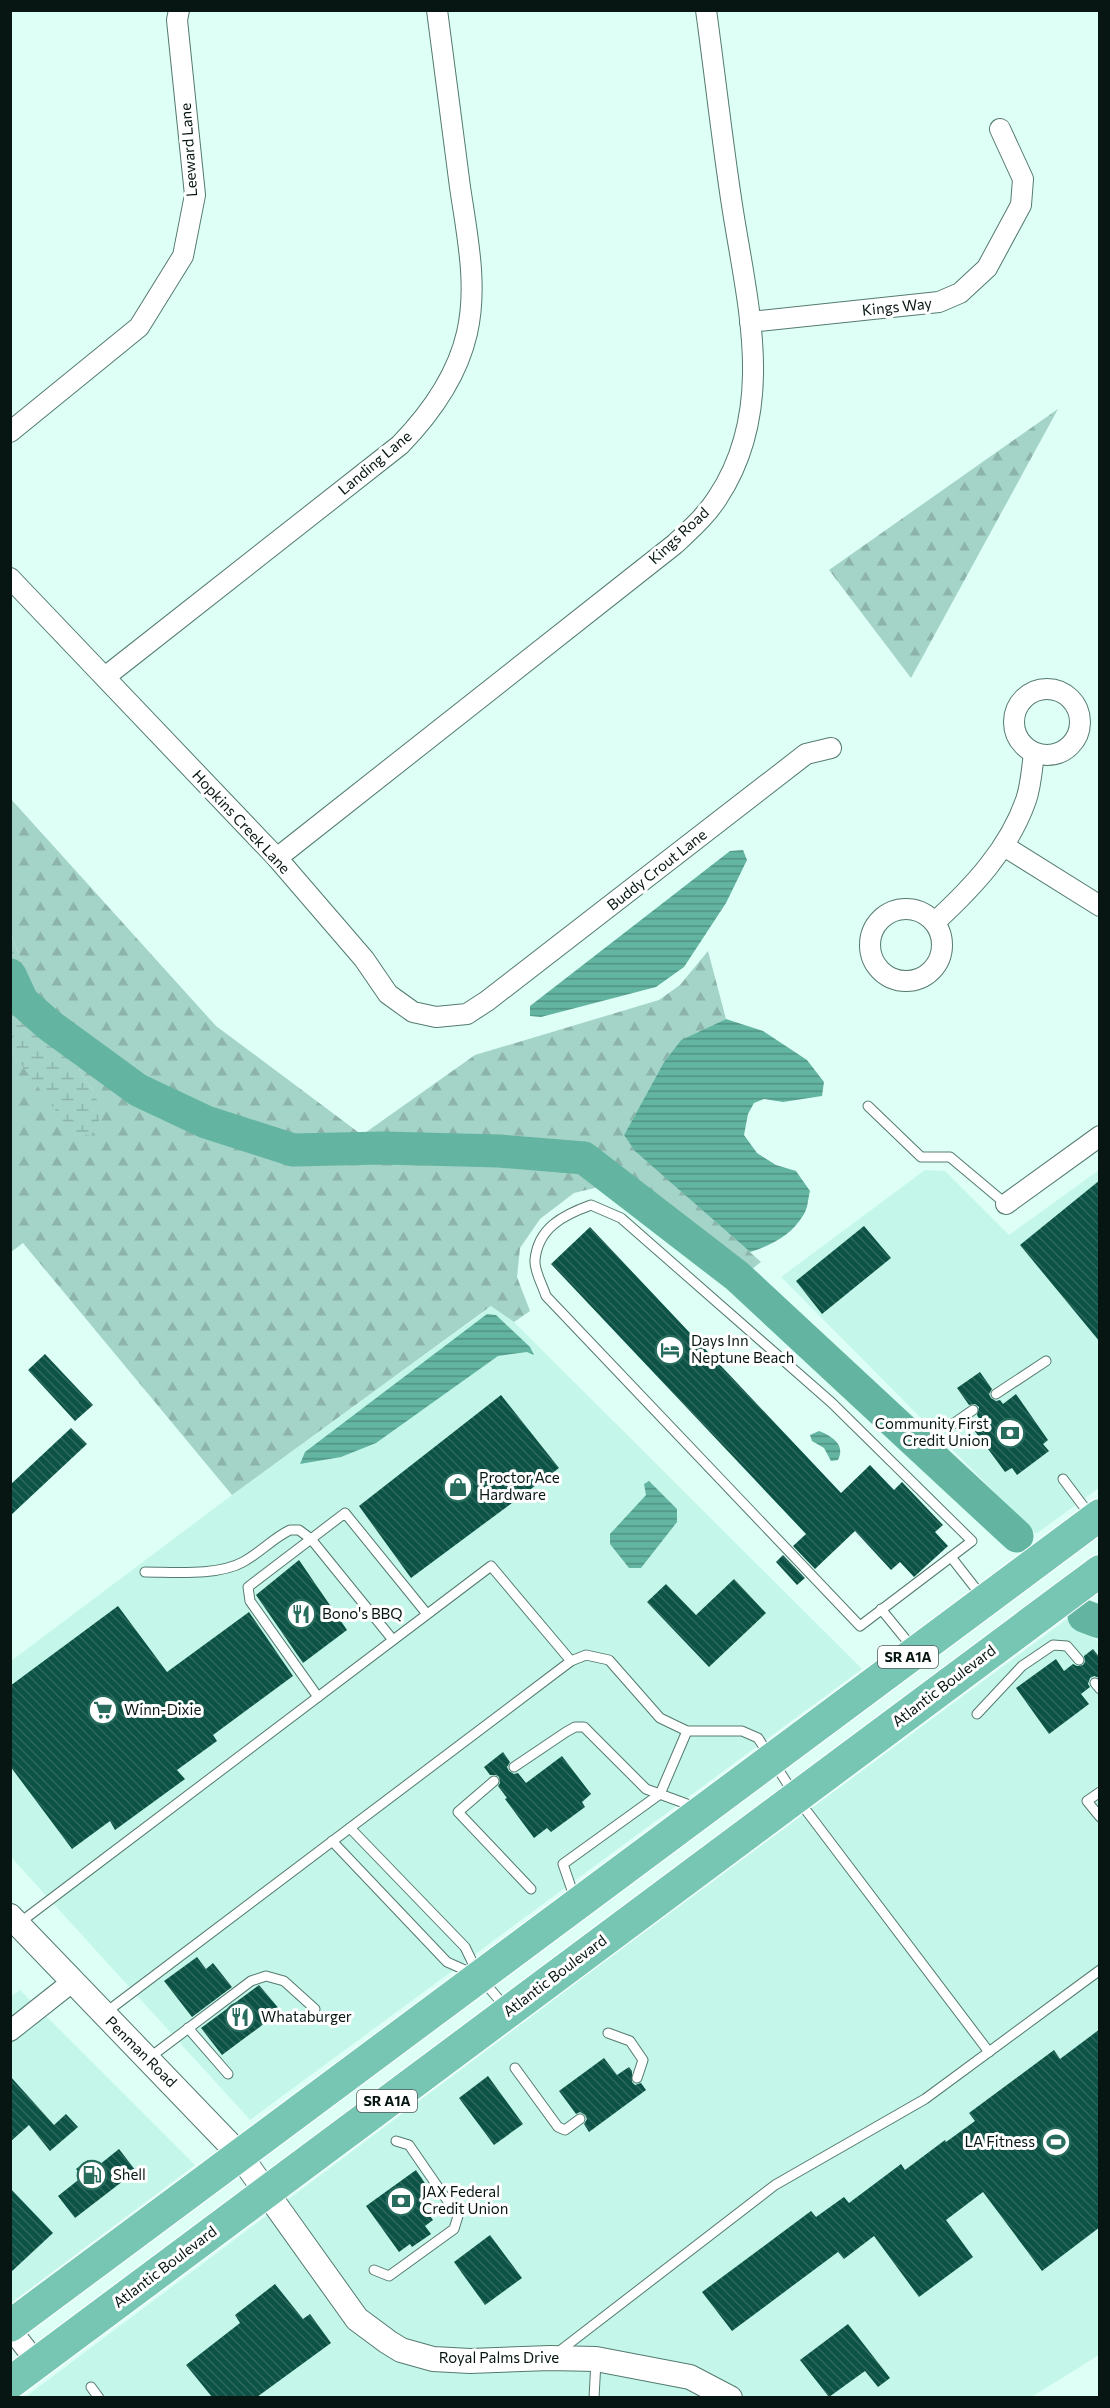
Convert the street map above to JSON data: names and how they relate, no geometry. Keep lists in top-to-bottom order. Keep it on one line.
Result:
{"streets":{"highway":["SR A1A","Atlantic Boulevard"],"street":["Leeward Lane","Kings Way","Landing Lane","Kings Road","Hopkins Creek Lane","Buddy Crout Lane","Penman Road","Royal Palms Drive"]},"crossings":[["Kings Way","Kings Road"],["Landing Lane","Hopkins Creek Lane"],["Kings Road","Hopkins Creek Lane"],["Hopkins Creek Lane","Buddy Crout Lane"],["SR A1A","Penman Road"],["Atlantic Boulevard","Penman Road"],["Atlantic Boulevard","Royal Palms Drive"],["Penman Road","Royal Palms Drive"]],"places":{"hotel":["Days Inn Neptune Beach"],"bank":["Community First Credit Union","JAX Federal Credit Union"],"shop":["Proctor Ace Hardware"],"restaurant":["Bono's BBQ","Whataburger"],"supermarket":["Winn-Dixie"],"sports":["LA Fitness"],"fuel station":["Shell"]}}
